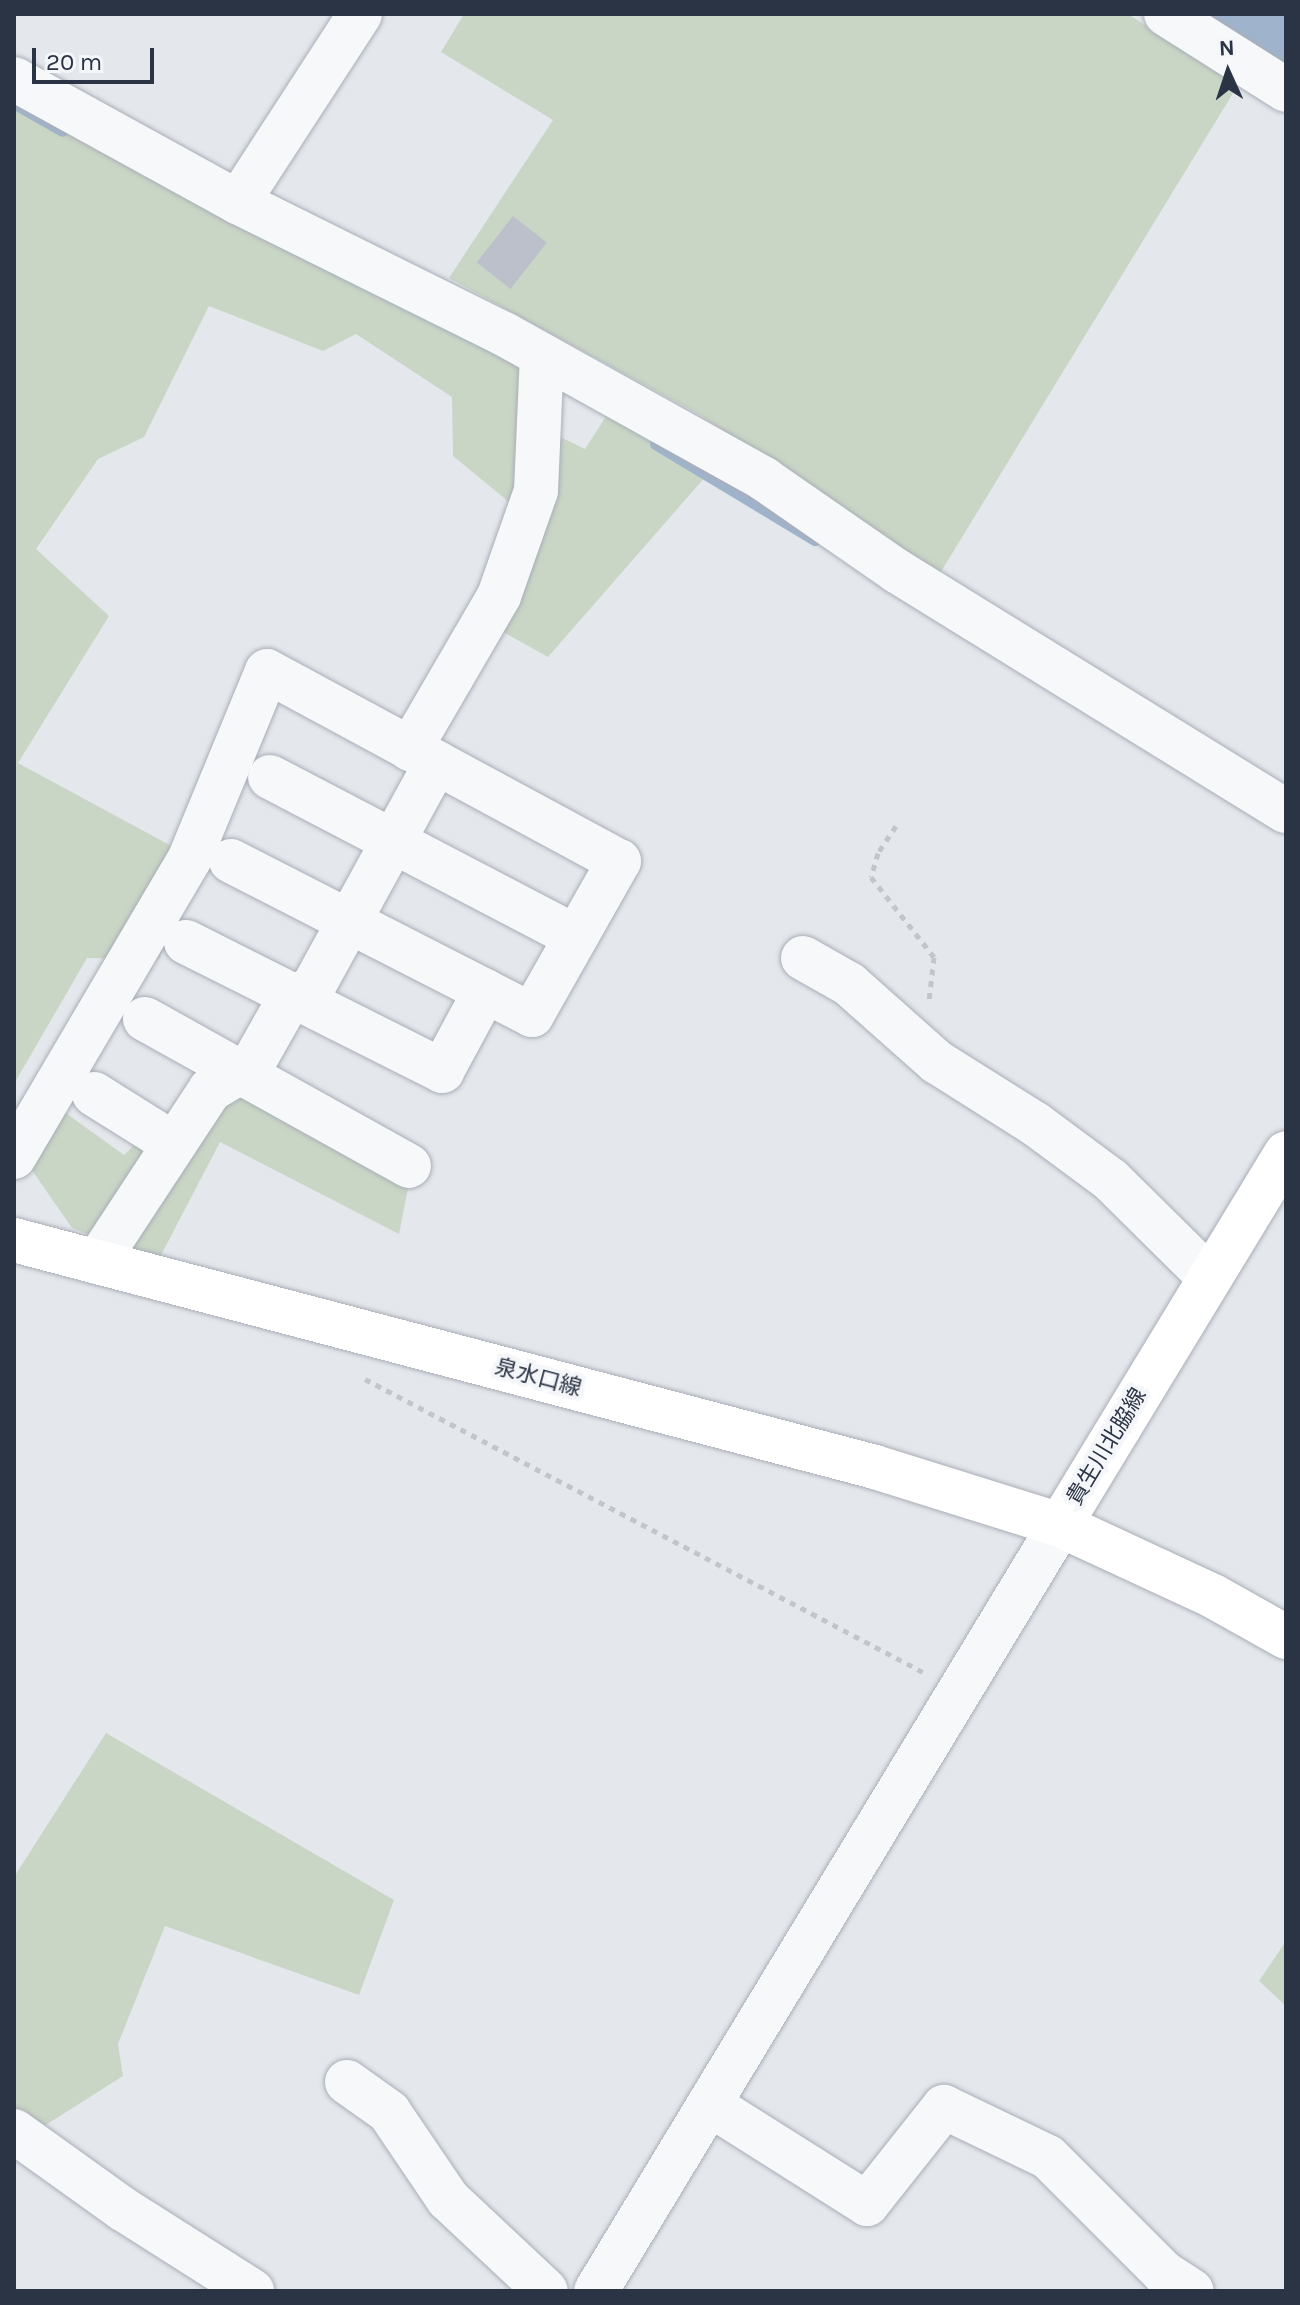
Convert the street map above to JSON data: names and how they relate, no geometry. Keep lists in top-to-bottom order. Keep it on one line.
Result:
{"streets":{"main road":["泉水口線","貴生川北脇線"]},"crossings":[["泉水口線","貴生川北脇線"]],"scale_bar":"20 m","north":"top"}
